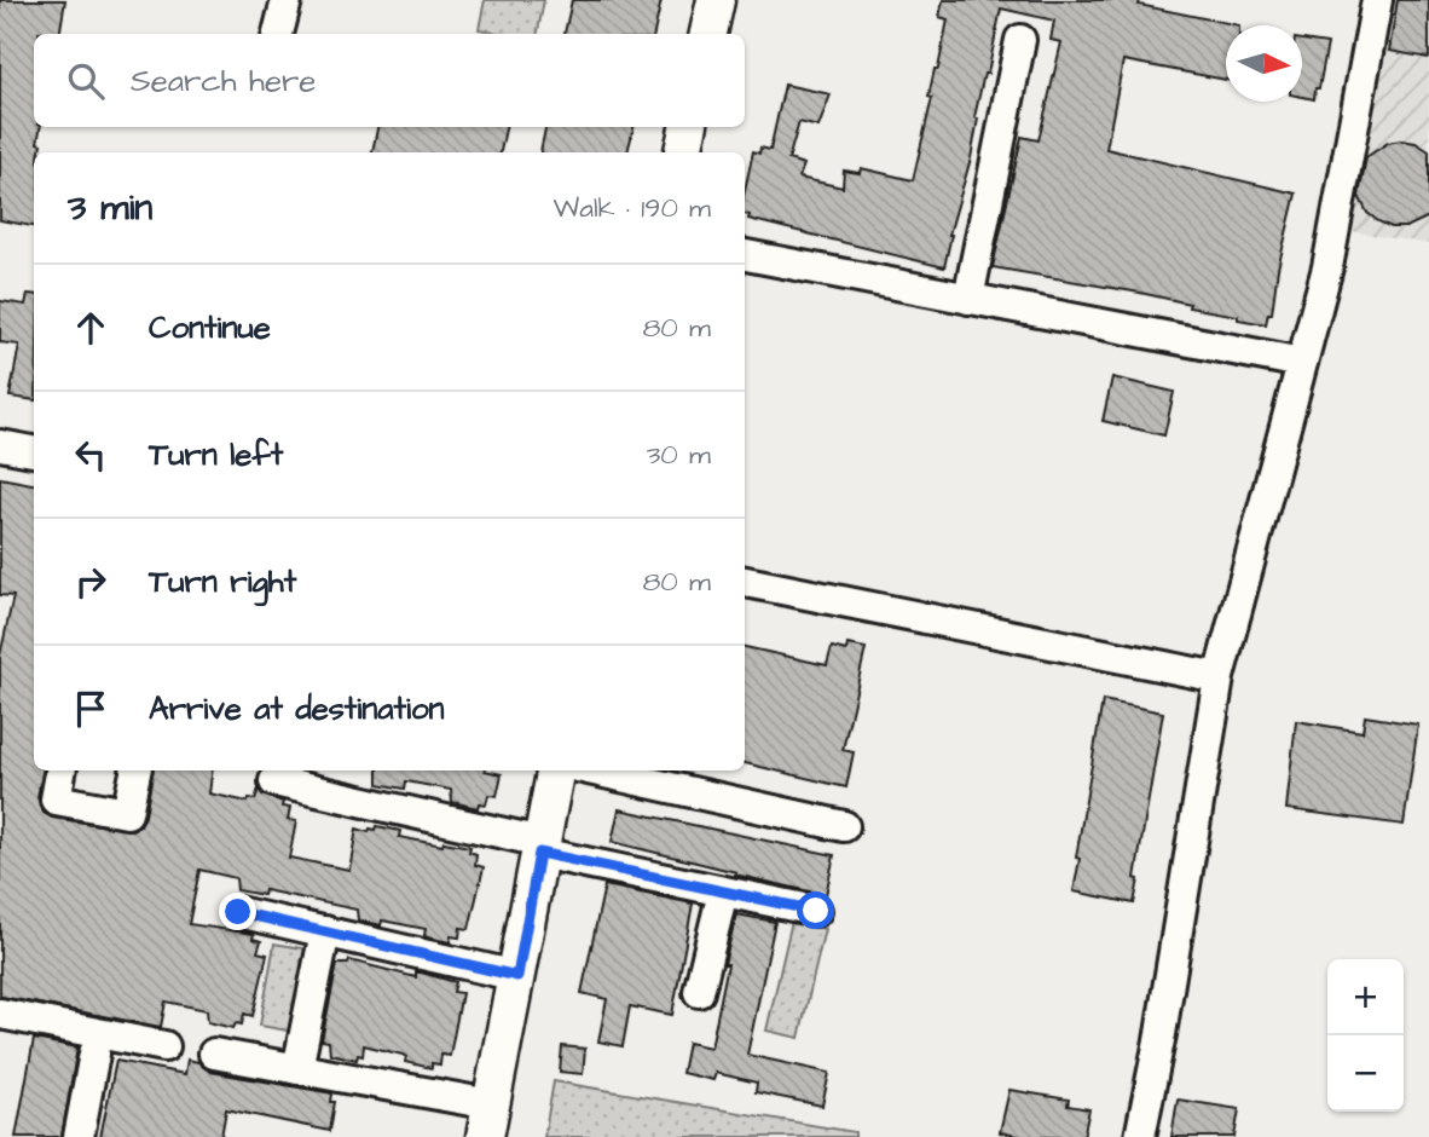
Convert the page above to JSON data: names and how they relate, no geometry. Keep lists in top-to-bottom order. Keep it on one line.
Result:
{"north":"right","page":{"search":"Search here","heading":["3 min","Walk · 190 m"],"list":[["Continue","80 m"],["Turn left","30 m"],["Turn right","80 m"],"Arrive at destination"],"map_buttons":["+","−"]}}
